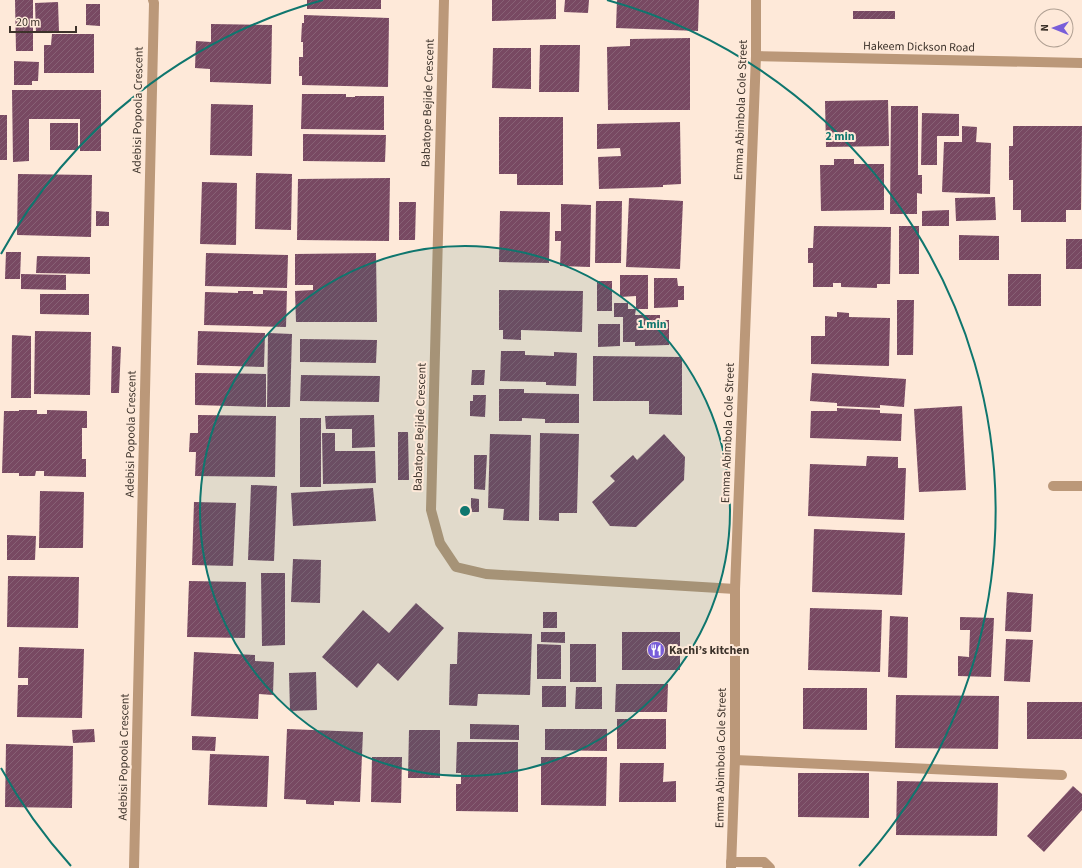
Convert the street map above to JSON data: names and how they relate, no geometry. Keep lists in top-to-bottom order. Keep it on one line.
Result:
{"streets":{"street":["Hakeem Dickson Road","Babatope Bejide Crescent","Adebisi Popoola Crescent","Emma Abimbola Cole Street"]},"crossings":[["Hakeem Dickson Road","Emma Abimbola Cole Street"],["Babatope Bejide Crescent","Emma Abimbola Cole Street"]],"places":{"restaurant":["Kachi’s kitchen"]},"scale_bar":"20 m","north":"left","rings":["2 min","1 min"]}
